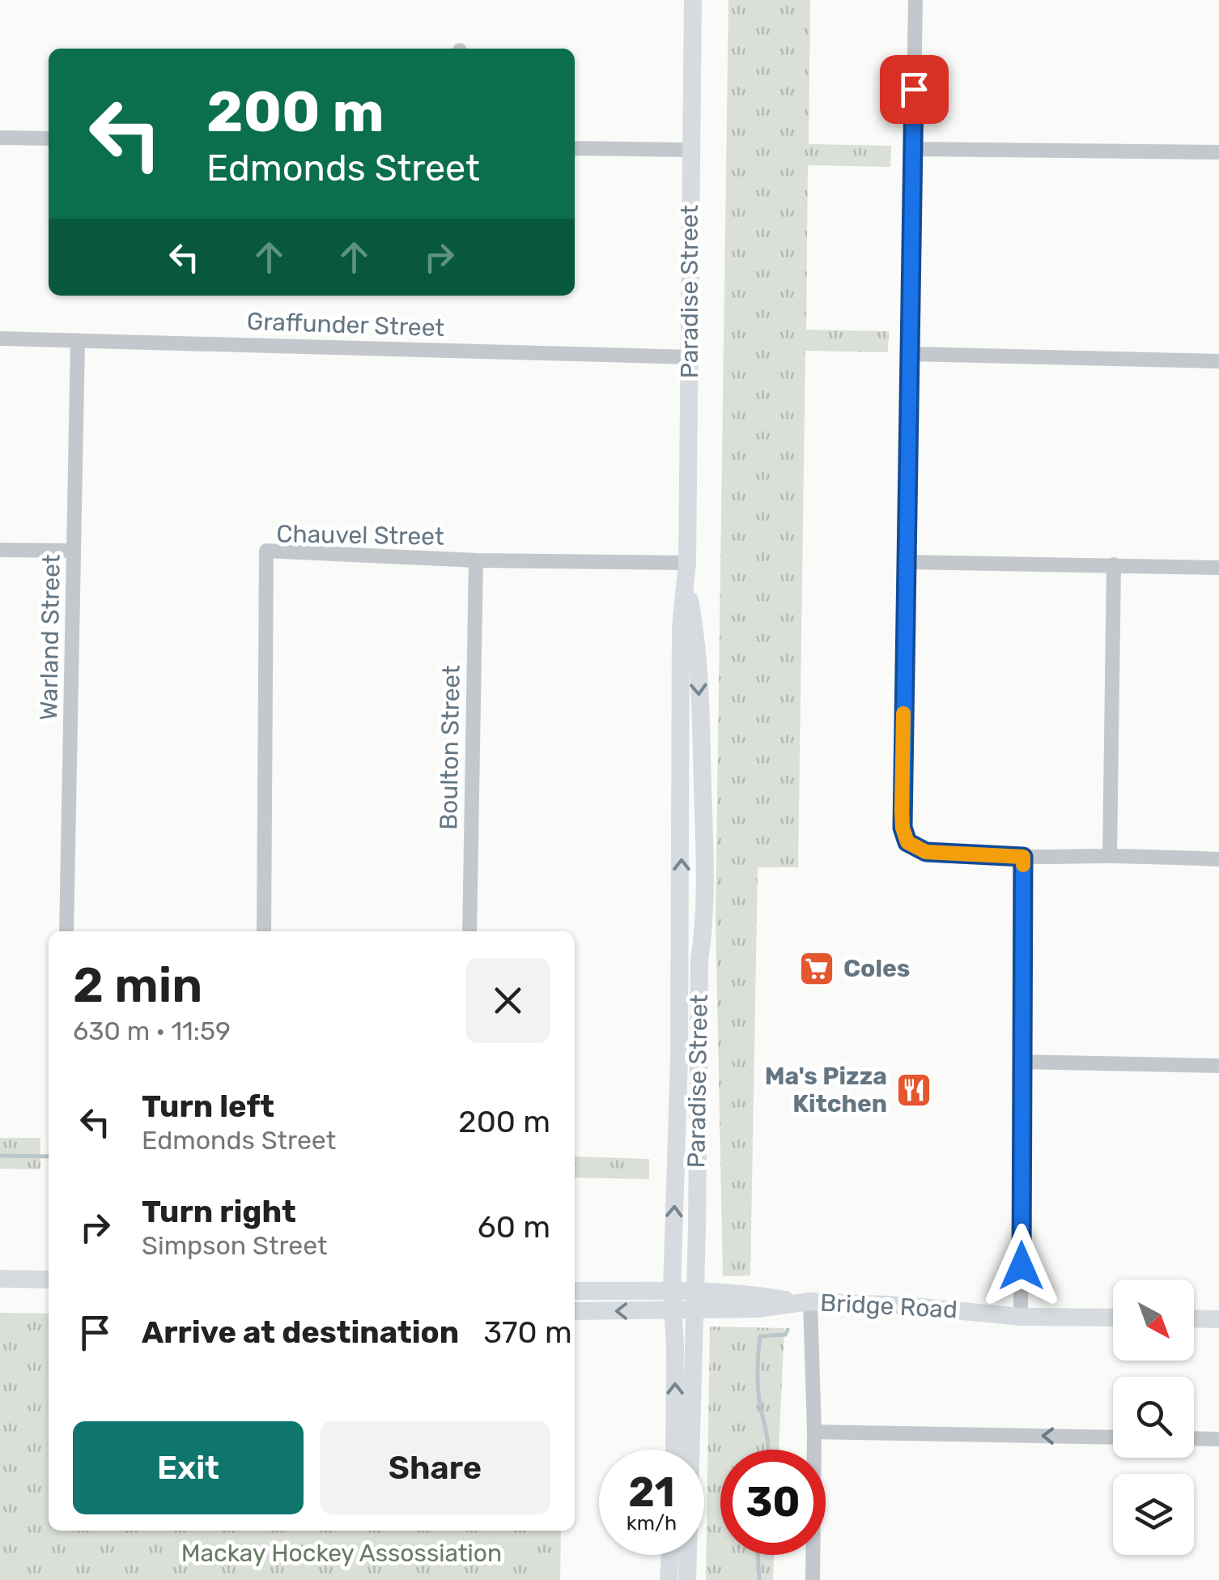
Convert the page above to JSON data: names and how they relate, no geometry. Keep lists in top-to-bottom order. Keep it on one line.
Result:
{"streets":{"street":["Paradise Street","Graffunder Street","Chauvel Street","Warland Street","Boulton Street","Bridge Road"]},"crossings":[["Paradise Street","Graffunder Street"],["Paradise Street","Chauvel Street"],["Paradise Street","Bridge Road"],["Graffunder Street","Warland Street"],["Chauvel Street","Boulton Street"]],"parks":["Mackay Hockey Assossiation"],"places":{"supermarket":["Coles"],"restaurant":["Ma's Pizza Kitchen"]},"north":"bottom right","page":{"turn":["200 m","Edmonds Street"],"heading":["2 min","630 m · 11:59"],"list":[{"name":"Turn left","note":"Edmonds Street","value":"200 m"},{"name":"Turn right","note":"Simpson Street","value":"60 m"},{"name":"Arrive at destination","value":"370 m"}],"buttons":["Exit","Share"],"speed":"21 km/h","limit":"30"}}
